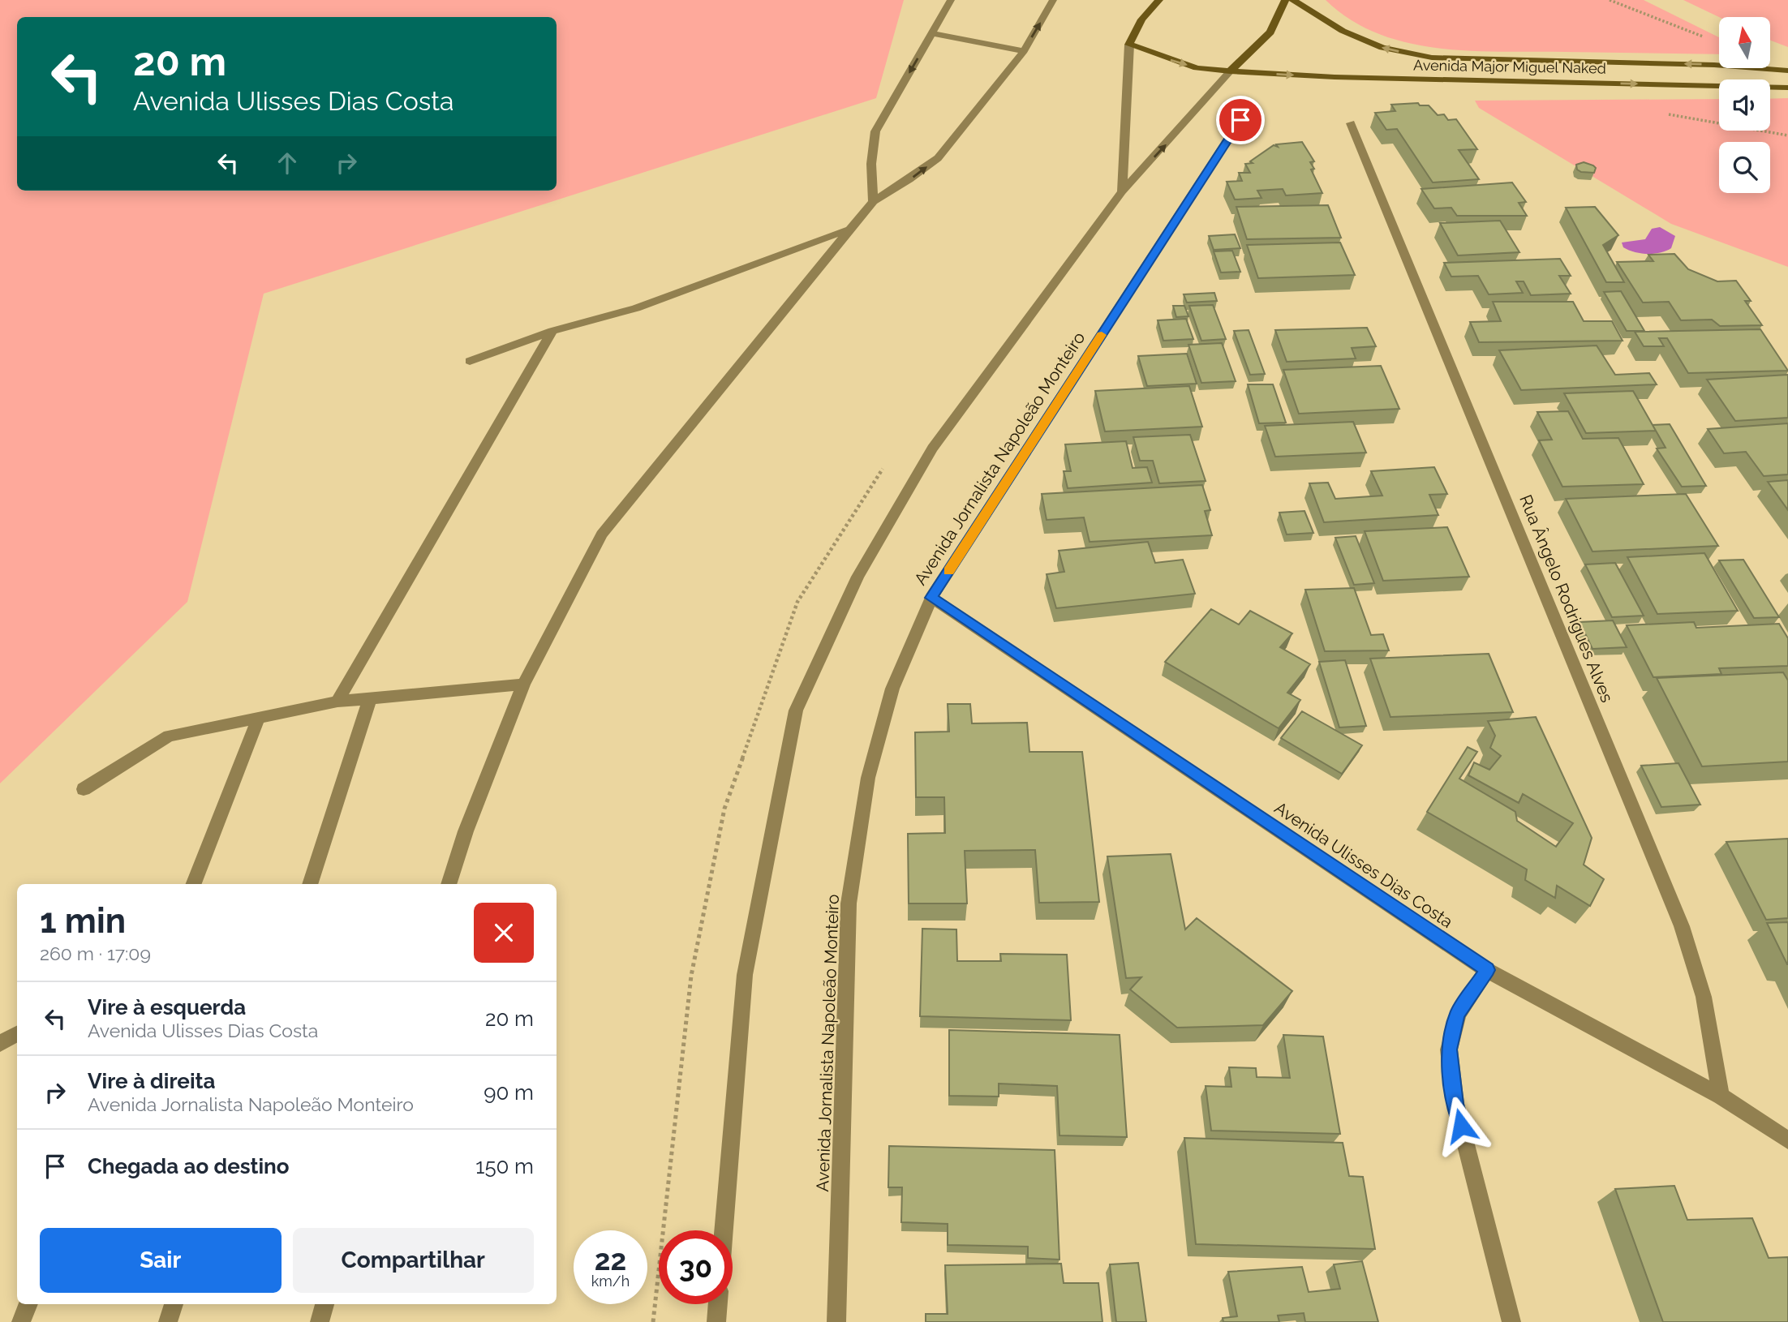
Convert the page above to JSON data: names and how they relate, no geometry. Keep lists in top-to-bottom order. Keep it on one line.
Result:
{"streets":{"main road":["Avenida Major Miguel Naked"],"street":["Avenida Jornalista Napoleão Monteiro","Rua Ângelo Rodrigues Alves","Avenida Ulisses Dias Costa"]},"crossings":[["Avenida Jornalista Napoleão Monteiro","Avenida Ulisses Dias Costa"],["Rua Ângelo Rodrigues Alves","Avenida Ulisses Dias Costa"]],"north":"top","page":{"turn":["20 m","Avenida Ulisses Dias Costa"],"heading":["1 min","260 m · 17:09"],"list":[{"name":"Vire à esquerda","note":"Avenida Ulisses Dias Costa","value":"20 m"},{"name":"Vire à direita","note":"Avenida Jornalista Napoleão Monteiro","value":"90 m"},{"name":"Chegada ao destino","value":"150 m"}],"buttons":["Sair","Compartilhar"],"speed":"22 km/h","limit":"30"}}
